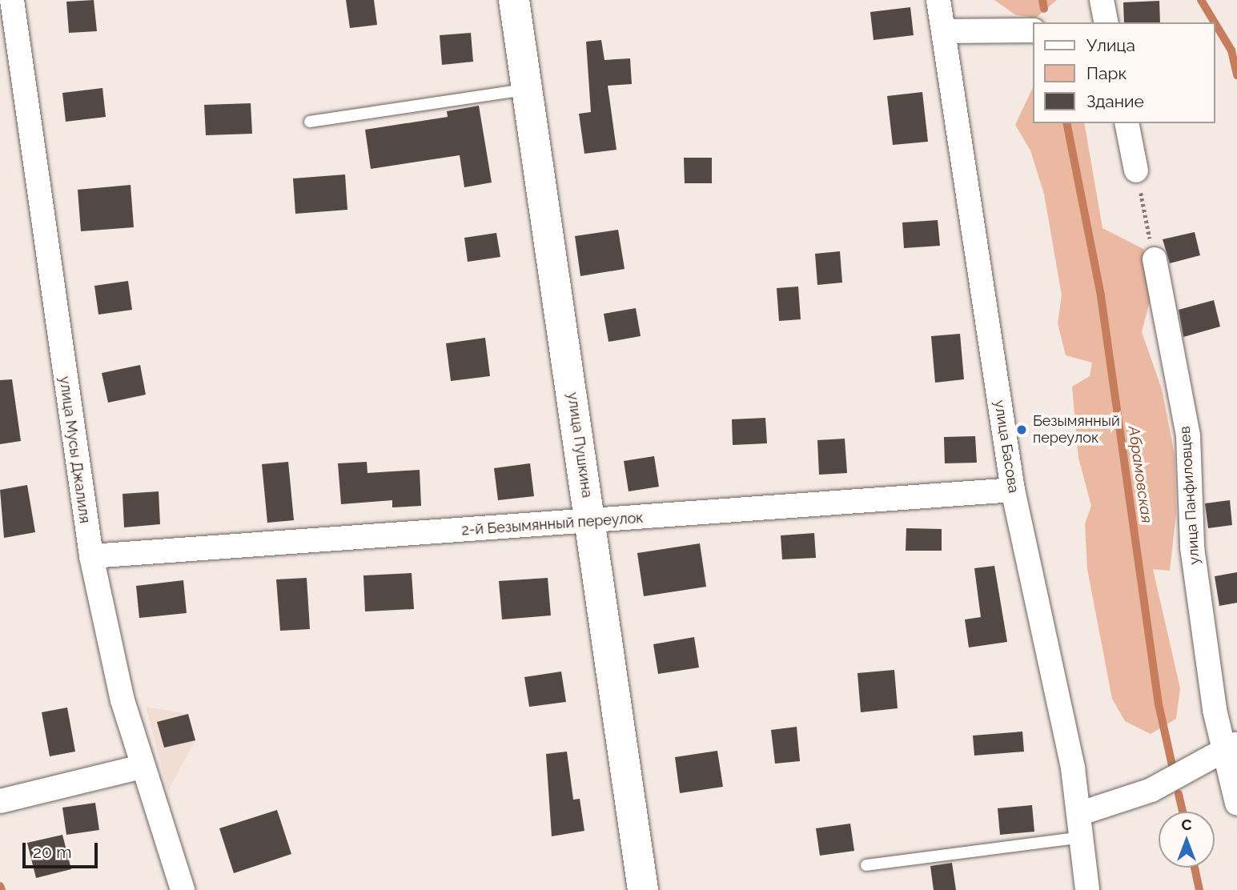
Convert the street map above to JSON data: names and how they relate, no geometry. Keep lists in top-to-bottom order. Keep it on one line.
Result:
{"streets":{"street":["улица Пушкина","улица Басова","улица Мусы Джалиля","улица Панфиловцев","2-й Безымянный переулок"]},"crossings":[["улица Пушкина","2-й Безымянный переулок"],["улица Басова","2-й Безымянный переулок"],["улица Мусы Джалиля","2-й Безымянный переулок"]],"water":["Абрамовская"],"places":["Безымянный переулок"],"legend":["Улица","Парк","Здание"],"scale_bar":"20 m","north":"top"}
